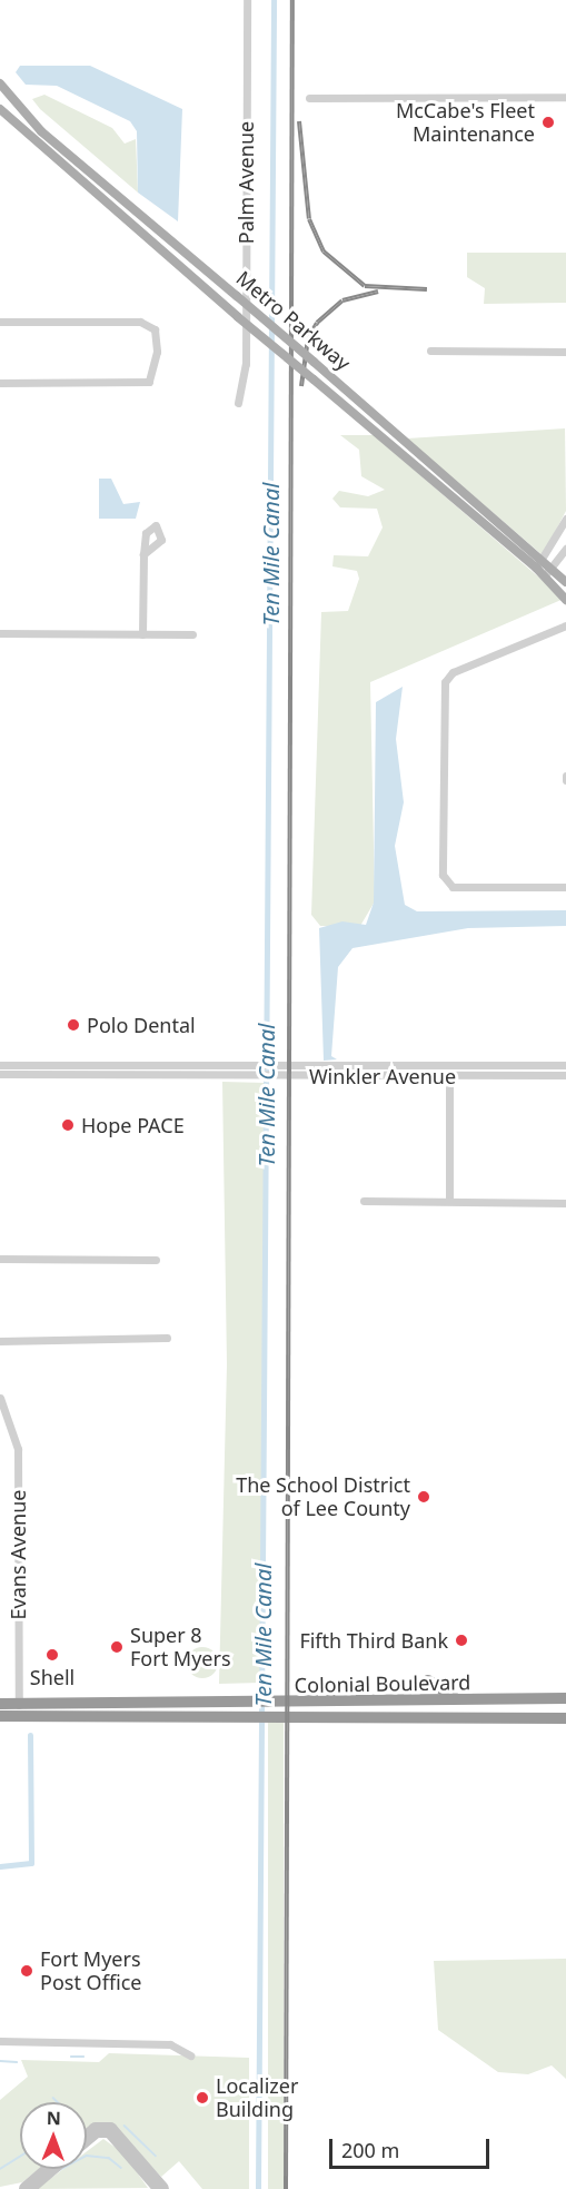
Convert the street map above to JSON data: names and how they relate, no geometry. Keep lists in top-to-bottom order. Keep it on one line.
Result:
{"streets":{"highway":["Colonial Boulevard"],"main road":["Metro Parkway"],"street":["Palm Avenue","Winkler Avenue","Evans Avenue"]},"crossings":[["Evans Avenue","Colonial Boulevard"]],"water":["Ten Mile Canal"],"places":["McCabe's Fleet Maintenance","Polo Dental","Hope PACE","The School District of Lee County","Fifth Third Bank","Super 8 Fort Myers","Shell","Fort Myers Post Office","Localizer Building"],"scale_bar":"200 m","north":"top"}
